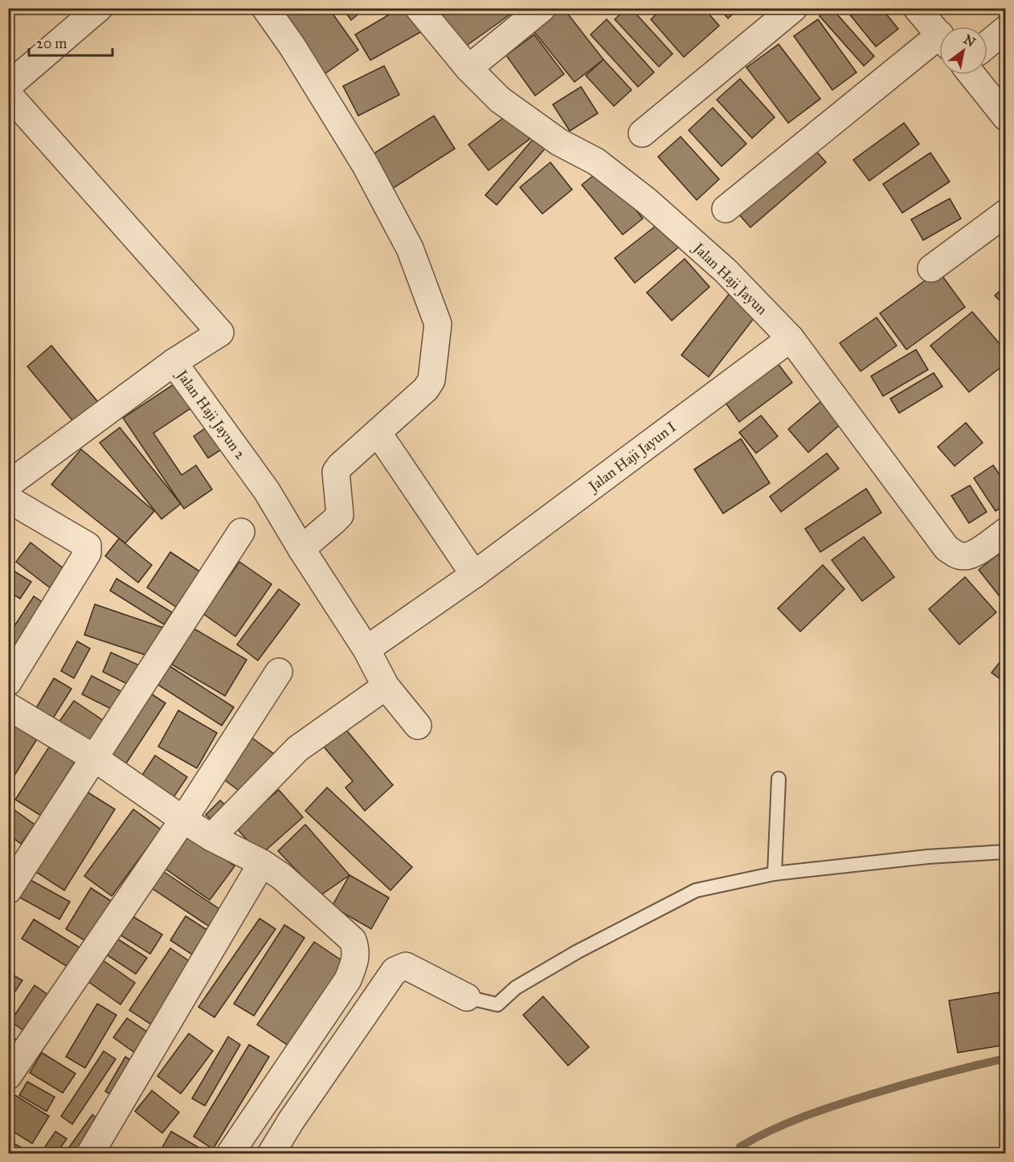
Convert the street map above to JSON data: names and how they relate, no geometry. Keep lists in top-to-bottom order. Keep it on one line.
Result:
{"streets":{"street":["Jalan Haji Jayun","Jalan Haji Jayun 2","Jalan Haji Jayun I"]},"crossings":[["Jalan Haji Jayun","Jalan Haji Jayun I"],["Jalan Haji Jayun 2","Jalan Haji Jayun I"]],"scale_bar":"20 m","north":"top right"}
